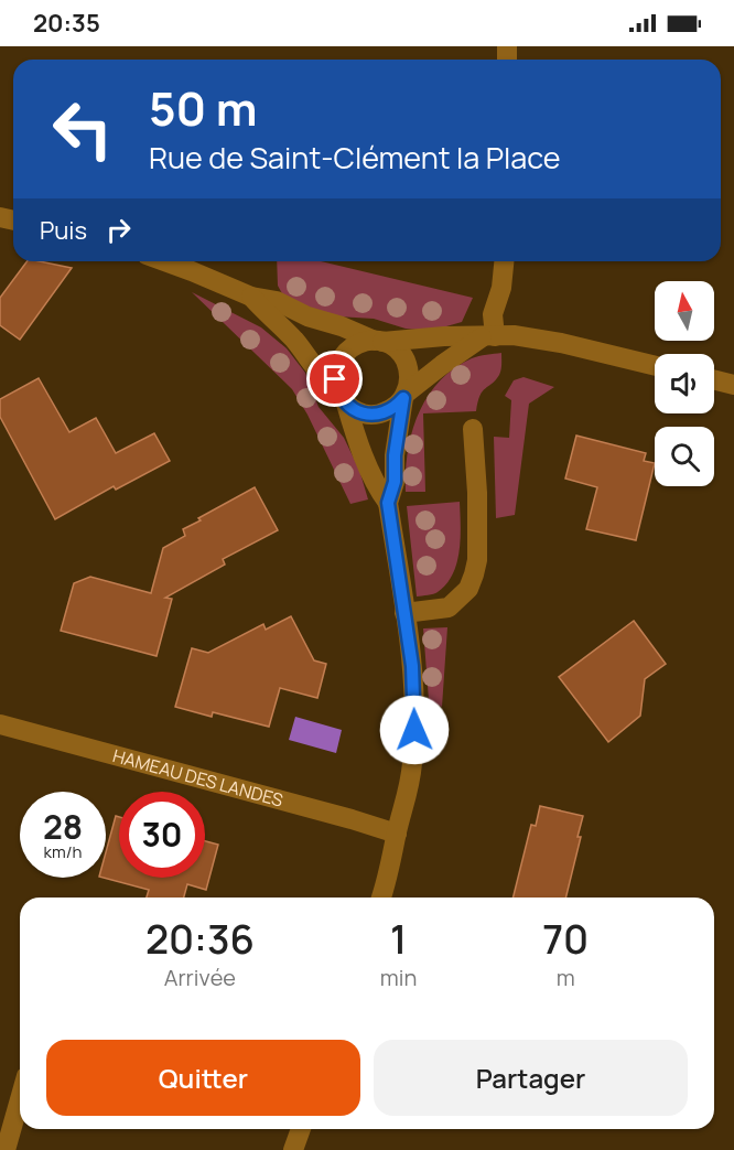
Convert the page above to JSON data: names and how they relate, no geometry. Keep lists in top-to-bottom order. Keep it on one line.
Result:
{"streets":{"street":["HAMEAU DES LANDES"]},"north":"top","page":{"status":"20:35","turn":["50 m","Rue de Saint-Clément la Place"],"then":"Puis","speed":"28 km/h","limit":"30","eta":["20:36","Arrivée","1","min","70","m"],"buttons":["Quitter","Partager"]}}
